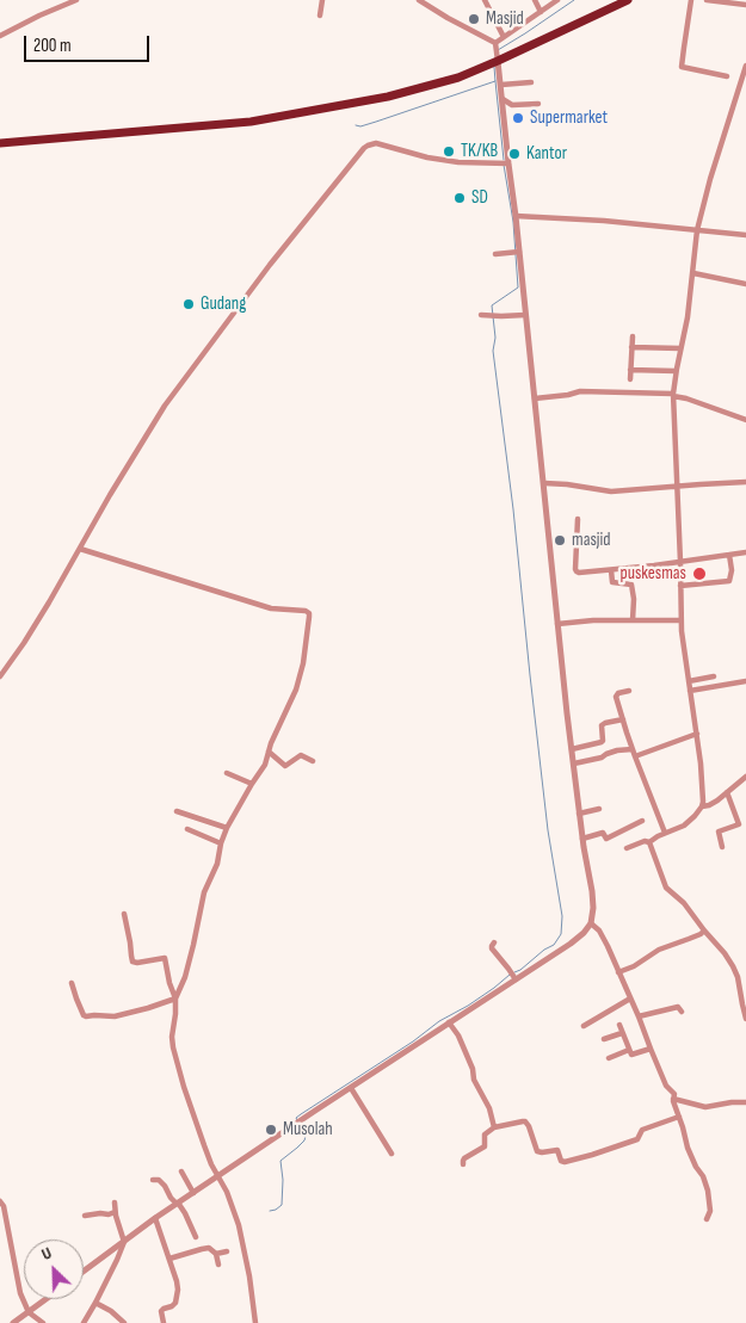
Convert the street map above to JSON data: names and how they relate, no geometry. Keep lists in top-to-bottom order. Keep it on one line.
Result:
{"places":["Masjid","Supermarket","TK/KB","Kantor","SD","Gudang","masjid","puskesmas","Musolah"],"scale_bar":"200 m","north":"top left"}
